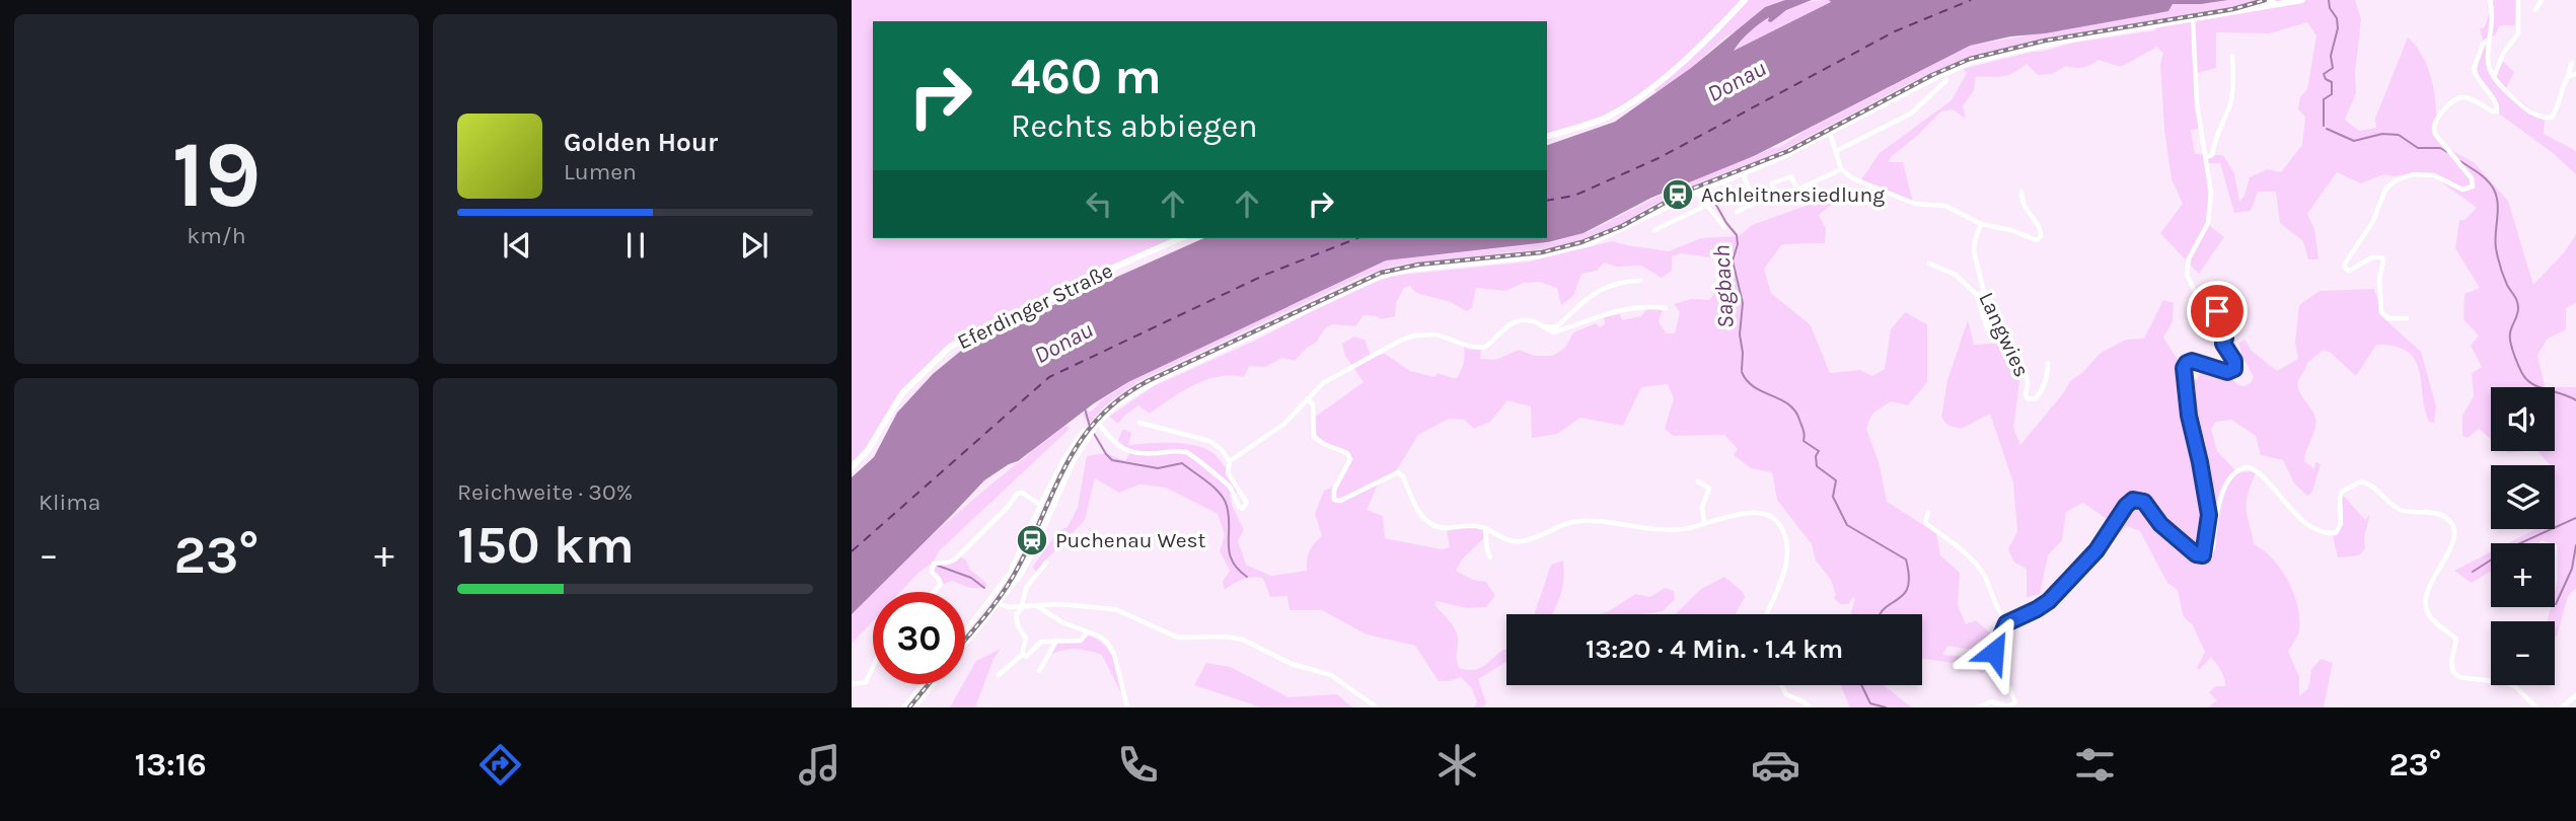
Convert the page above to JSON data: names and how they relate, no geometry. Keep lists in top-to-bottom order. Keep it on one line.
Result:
{"streets":{"main road":["Eferdinger Straße"],"street":["Langwies"]},"water":["Donau","Sagbach"],"places":{"station":["Achleitnersiedlung","Puchenau West"]},"page":{"tile":[["19","km/h"],"Klima",["Reichweite · 30%","150 km"]],"turn":["460 m","Rechts abbiegen"],"song":["Golden Hour","Lumen"],"map_buttons":["+","−"],"heat":["−","23°","+"],"limit":"30","trip":"13:20 · 4 Min. · 1.4 km","tabs":["13:16","23°"]}}
